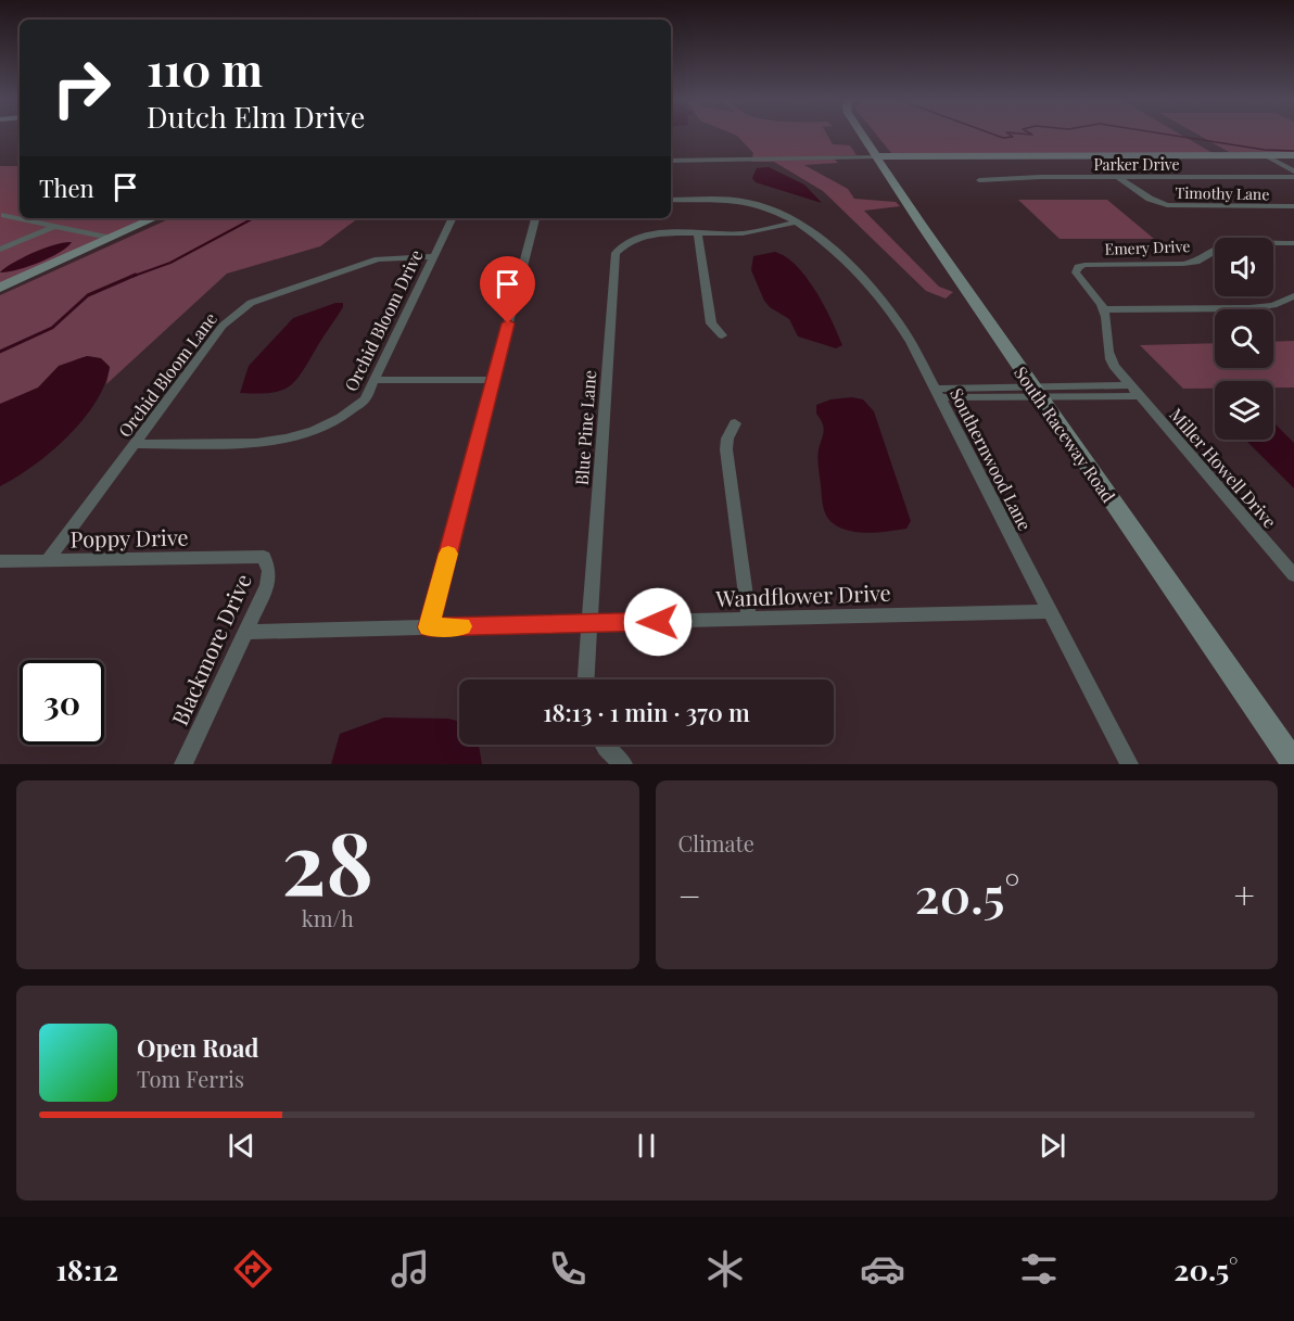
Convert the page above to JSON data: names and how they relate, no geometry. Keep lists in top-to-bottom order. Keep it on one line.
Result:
{"streets":{"main road":["South Raceway Road"],"street":["Parker Drive","Timothy Lane","Emery Drive","Orchid Bloom Drive","Orchid Bloom Lane","Blue Pine Lane","Southernwood Lane","Miller Howell Drive","Poppy Drive","Wandflower Drive","Blackmore Drive"]},"crossings":[["Parker Drive","Timothy Lane"],["Emery Drive","Miller Howell Drive"],["Orchid Bloom Drive","Orchid Bloom Lane"],["Orchid Bloom Lane","Poppy Drive"],["Blue Pine Lane","Wandflower Drive"],["Southernwood Lane","Wandflower Drive"],["Poppy Drive","Blackmore Drive"],["Wandflower Drive","Blackmore Drive"]],"page":{"turn":["110 m","Dutch Elm Drive"],"then":"Then","limit":"30","trip":"18:13 · 1 min · 370 m","tile":[["28","km/h"],"Climate"],"heat":["−","20.5°","+"],"song":["Open Road","Tom Ferris"],"tabs":["18:12","20.5°"]}}
